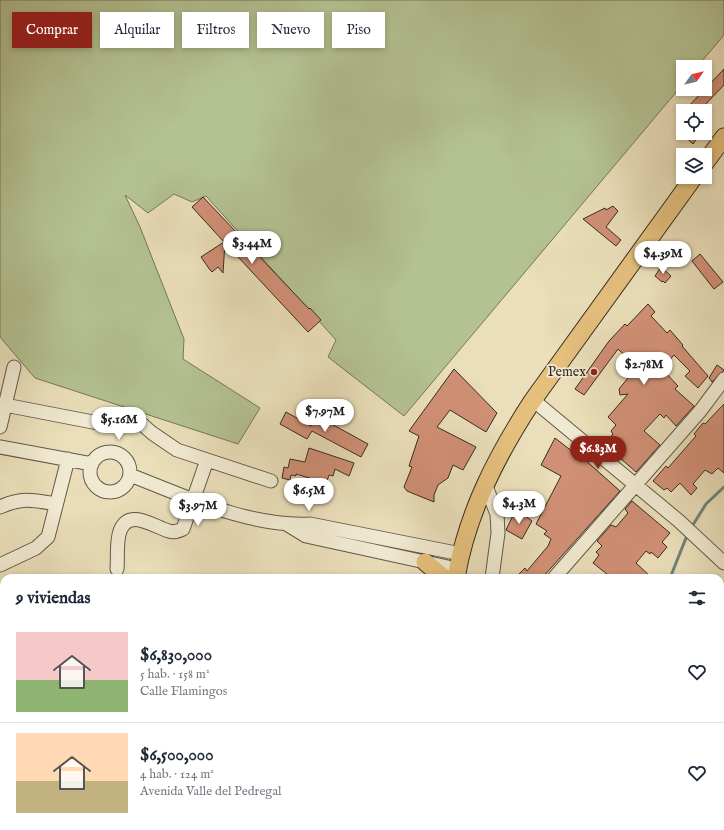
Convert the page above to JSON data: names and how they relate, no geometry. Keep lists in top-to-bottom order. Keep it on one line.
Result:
{"places":["Pemex"],"north":"top right","page":{"chip":["Comprar","Alquilar","Filtros","Nuevo","Piso"],"price":["$3.44M","$4.39M","$2.78M","$7.97M","$5.16M","$6.83M","$6.5M","$4.3M","$3.97M"],"heading":"9 viviendas","list":[{"name":"$6,830,000","note":"5 hab. · 158 m² · Calle Flamingos"},{"name":"$6,500,000","note":"4 hab. · 124 m² · Avenida Valle del Pedregal"}]}}
